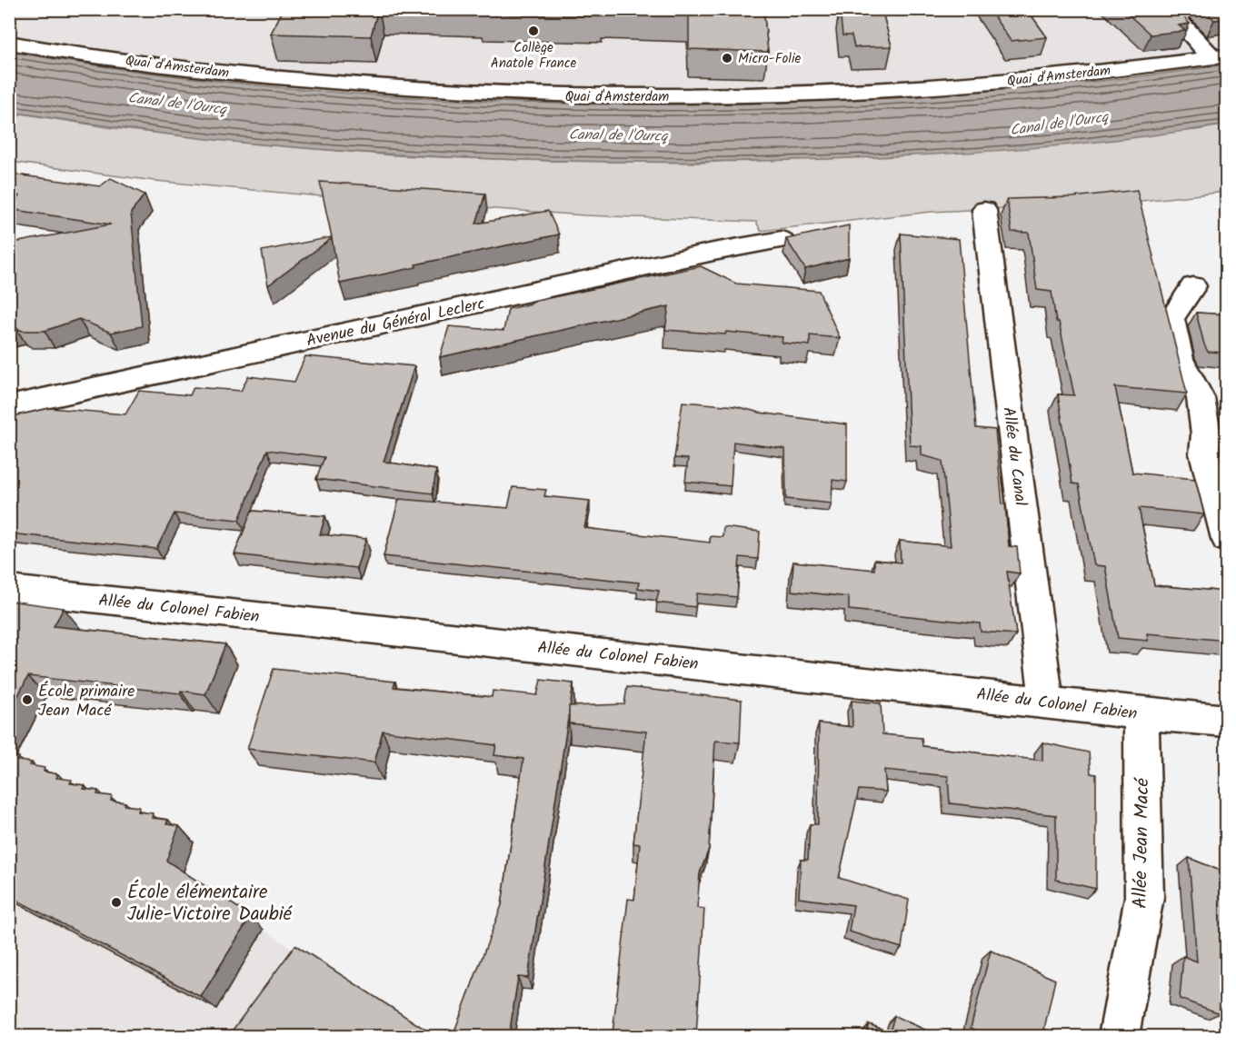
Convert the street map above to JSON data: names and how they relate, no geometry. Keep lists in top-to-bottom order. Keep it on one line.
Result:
{"streets":{"street":["Quai d'Amsterdam","Avenue du Général Leclerc","Allée du Canal","Allée du Colonel Fabien","Allée Jean Macé"]},"crossings":[["Allée du Canal","Allée du Colonel Fabien"],["Allée du Colonel Fabien","Allée Jean Macé"]],"water":["Canal de l'Ourcq"],"places":["Collège Anatole France","Micro-Folie","École primaire Jean Macé","École élémentaire Julie-Victoire Daubié"]}
